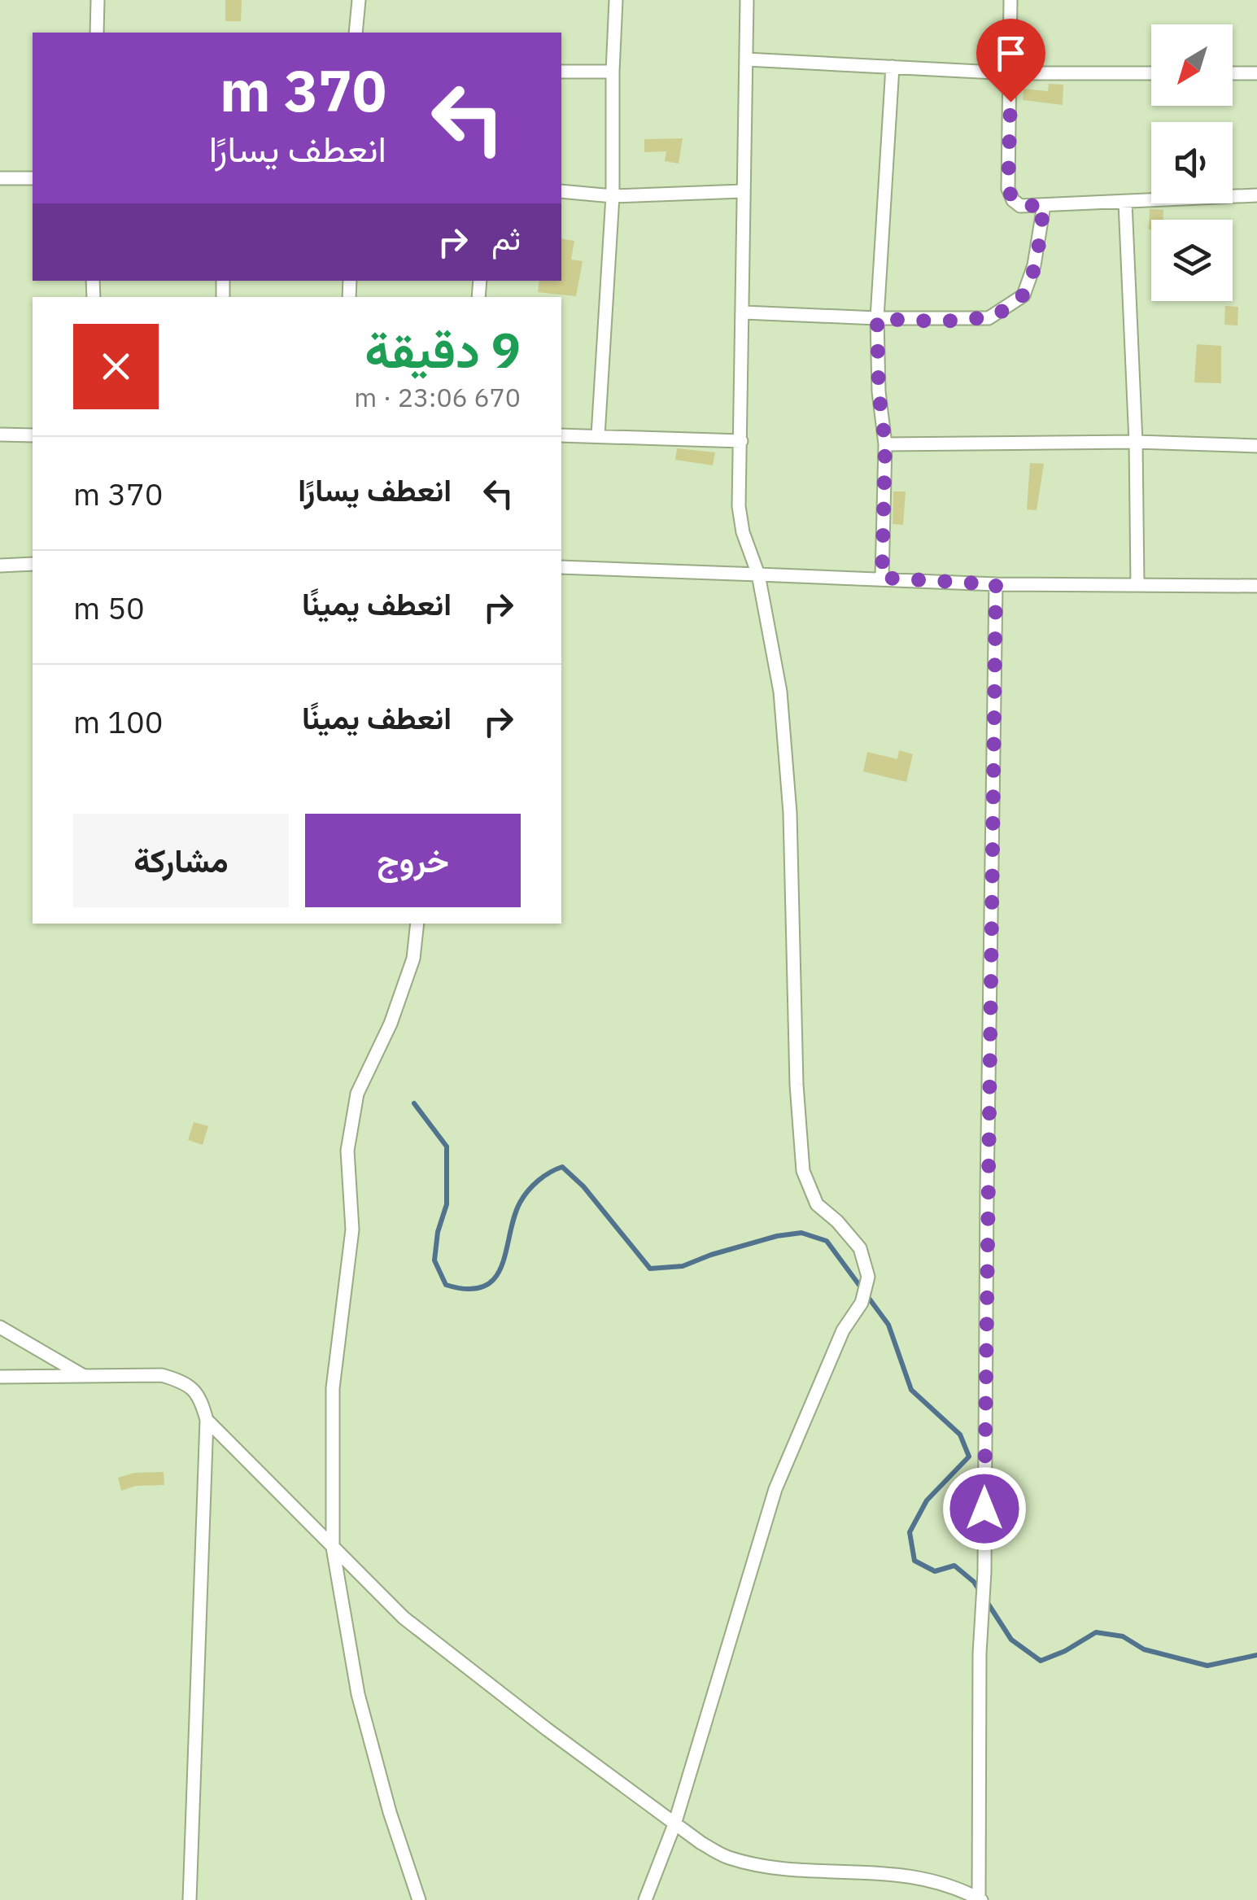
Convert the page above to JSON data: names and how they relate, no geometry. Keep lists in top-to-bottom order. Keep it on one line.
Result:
{"north":"bottom left","page":{"turn":["370 m","انعطف يسارًا"],"then":"ثم","heading":["9 دقيقة","670 m · 23:06"],"list":[{"name":"انعطف يسارًا","value":"370 m"},{"name":"انعطف يمينًا","value":"50 m"},{"name":"انعطف يمينًا","value":"100 m"}],"buttons":["خروج","مشاركة"]}}
